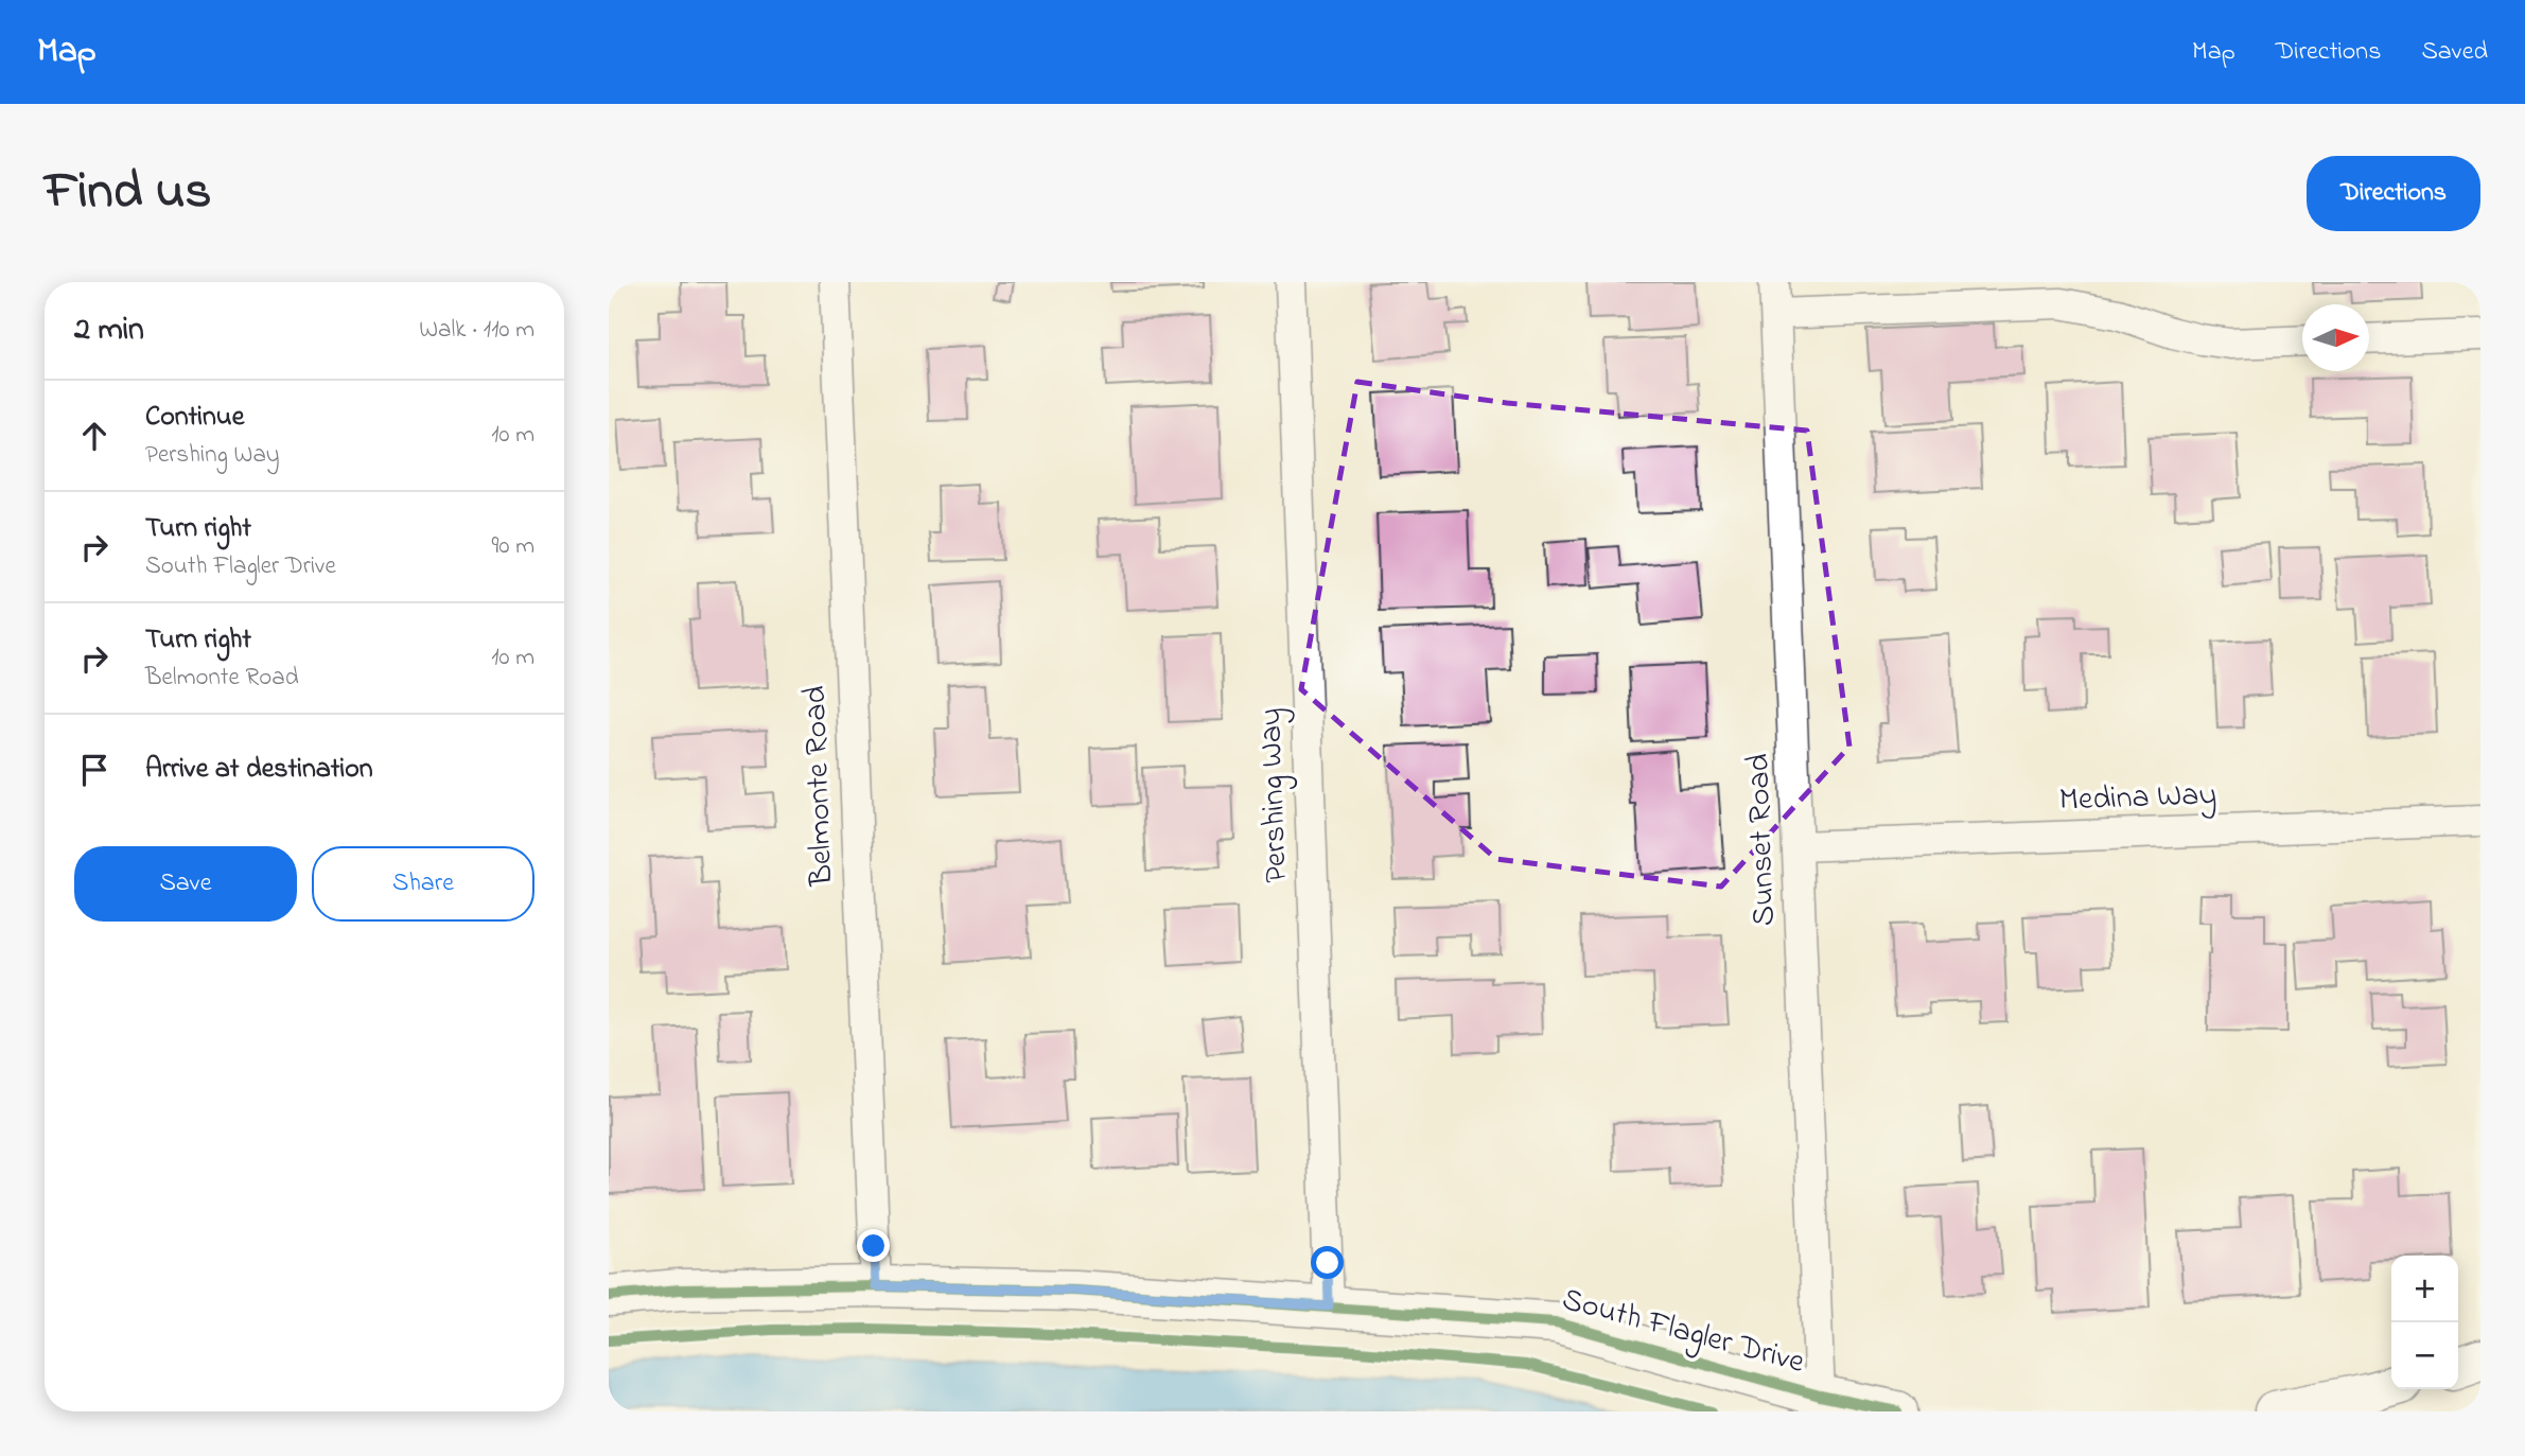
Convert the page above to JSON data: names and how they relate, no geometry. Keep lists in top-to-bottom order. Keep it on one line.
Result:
{"streets":{"street":["Belmonte Road","Pershing Way","Medina Way","Sunset Road","South Flagler Drive"]},"crossings":[["Belmonte Road","South Flagler Drive"],["Pershing Way","South Flagler Drive"],["Medina Way","Sunset Road"],["Sunset Road","South Flagler Drive"]],"north":"right","page":{"header":"Map","nav":["Map","Directions","Saved"],"title":"Find us","buttons":["Directions",["Save","Share"]],"heading":["2 min","Walk · 110 m"],"list":[["Continue","Pershing Way","10 m"],["Turn right","South Flagler Drive","90 m"],["Turn right","Belmonte Road","10 m"],"Arrive at destination"],"map_buttons":["+","−"]}}
